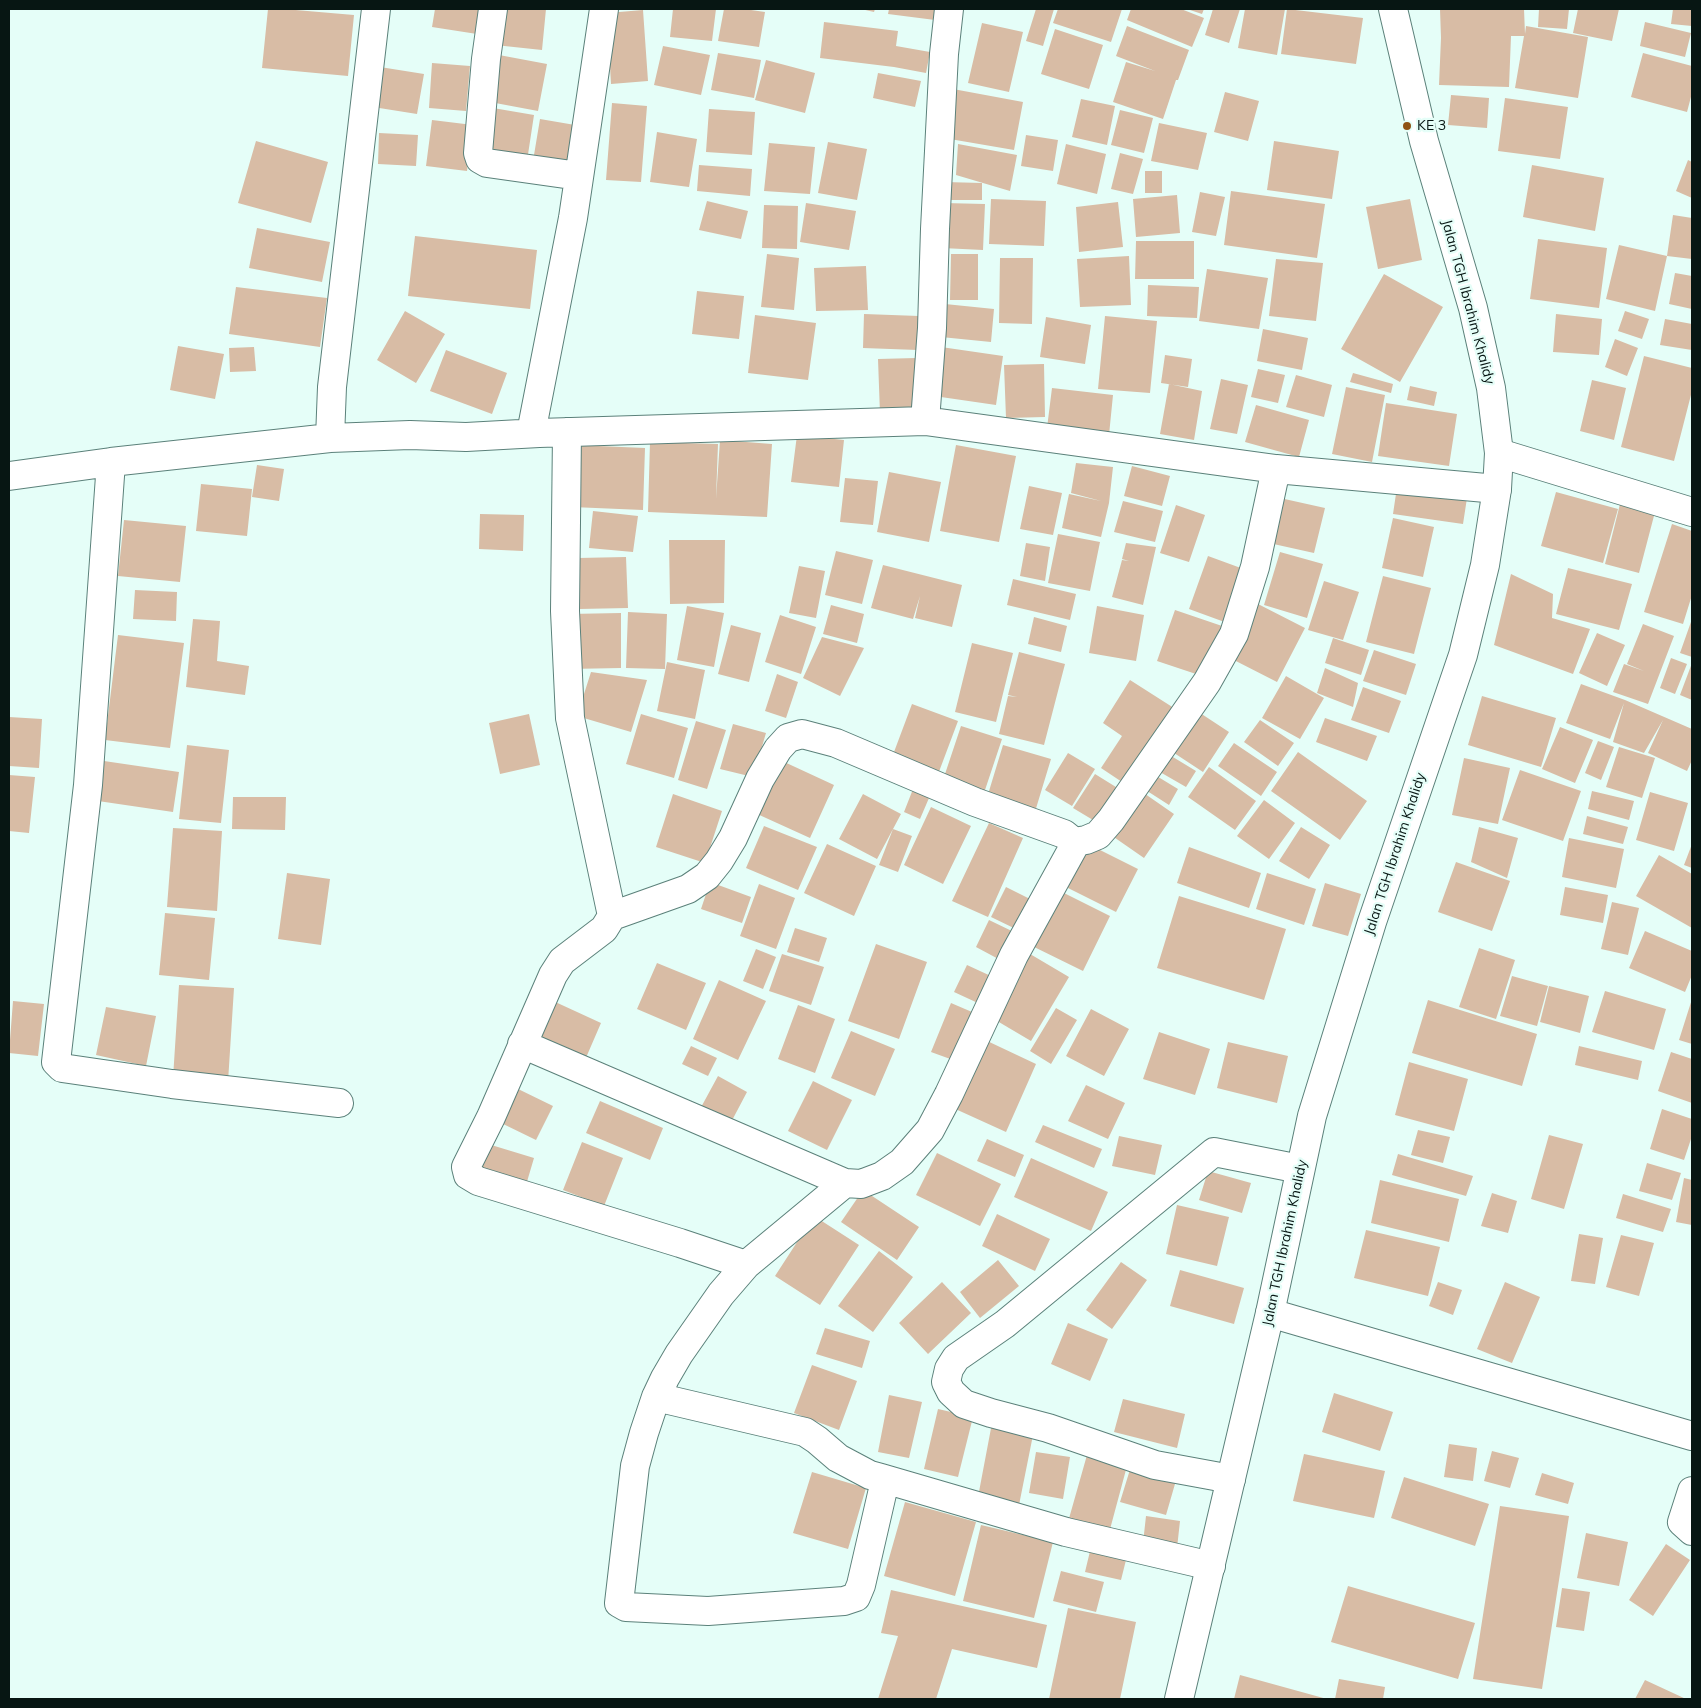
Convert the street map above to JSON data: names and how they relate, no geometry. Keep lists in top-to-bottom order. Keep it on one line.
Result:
{"streets":{"street":["Jalan TGH Ibrahim Khalidy"]},"places":["KE 3"]}
